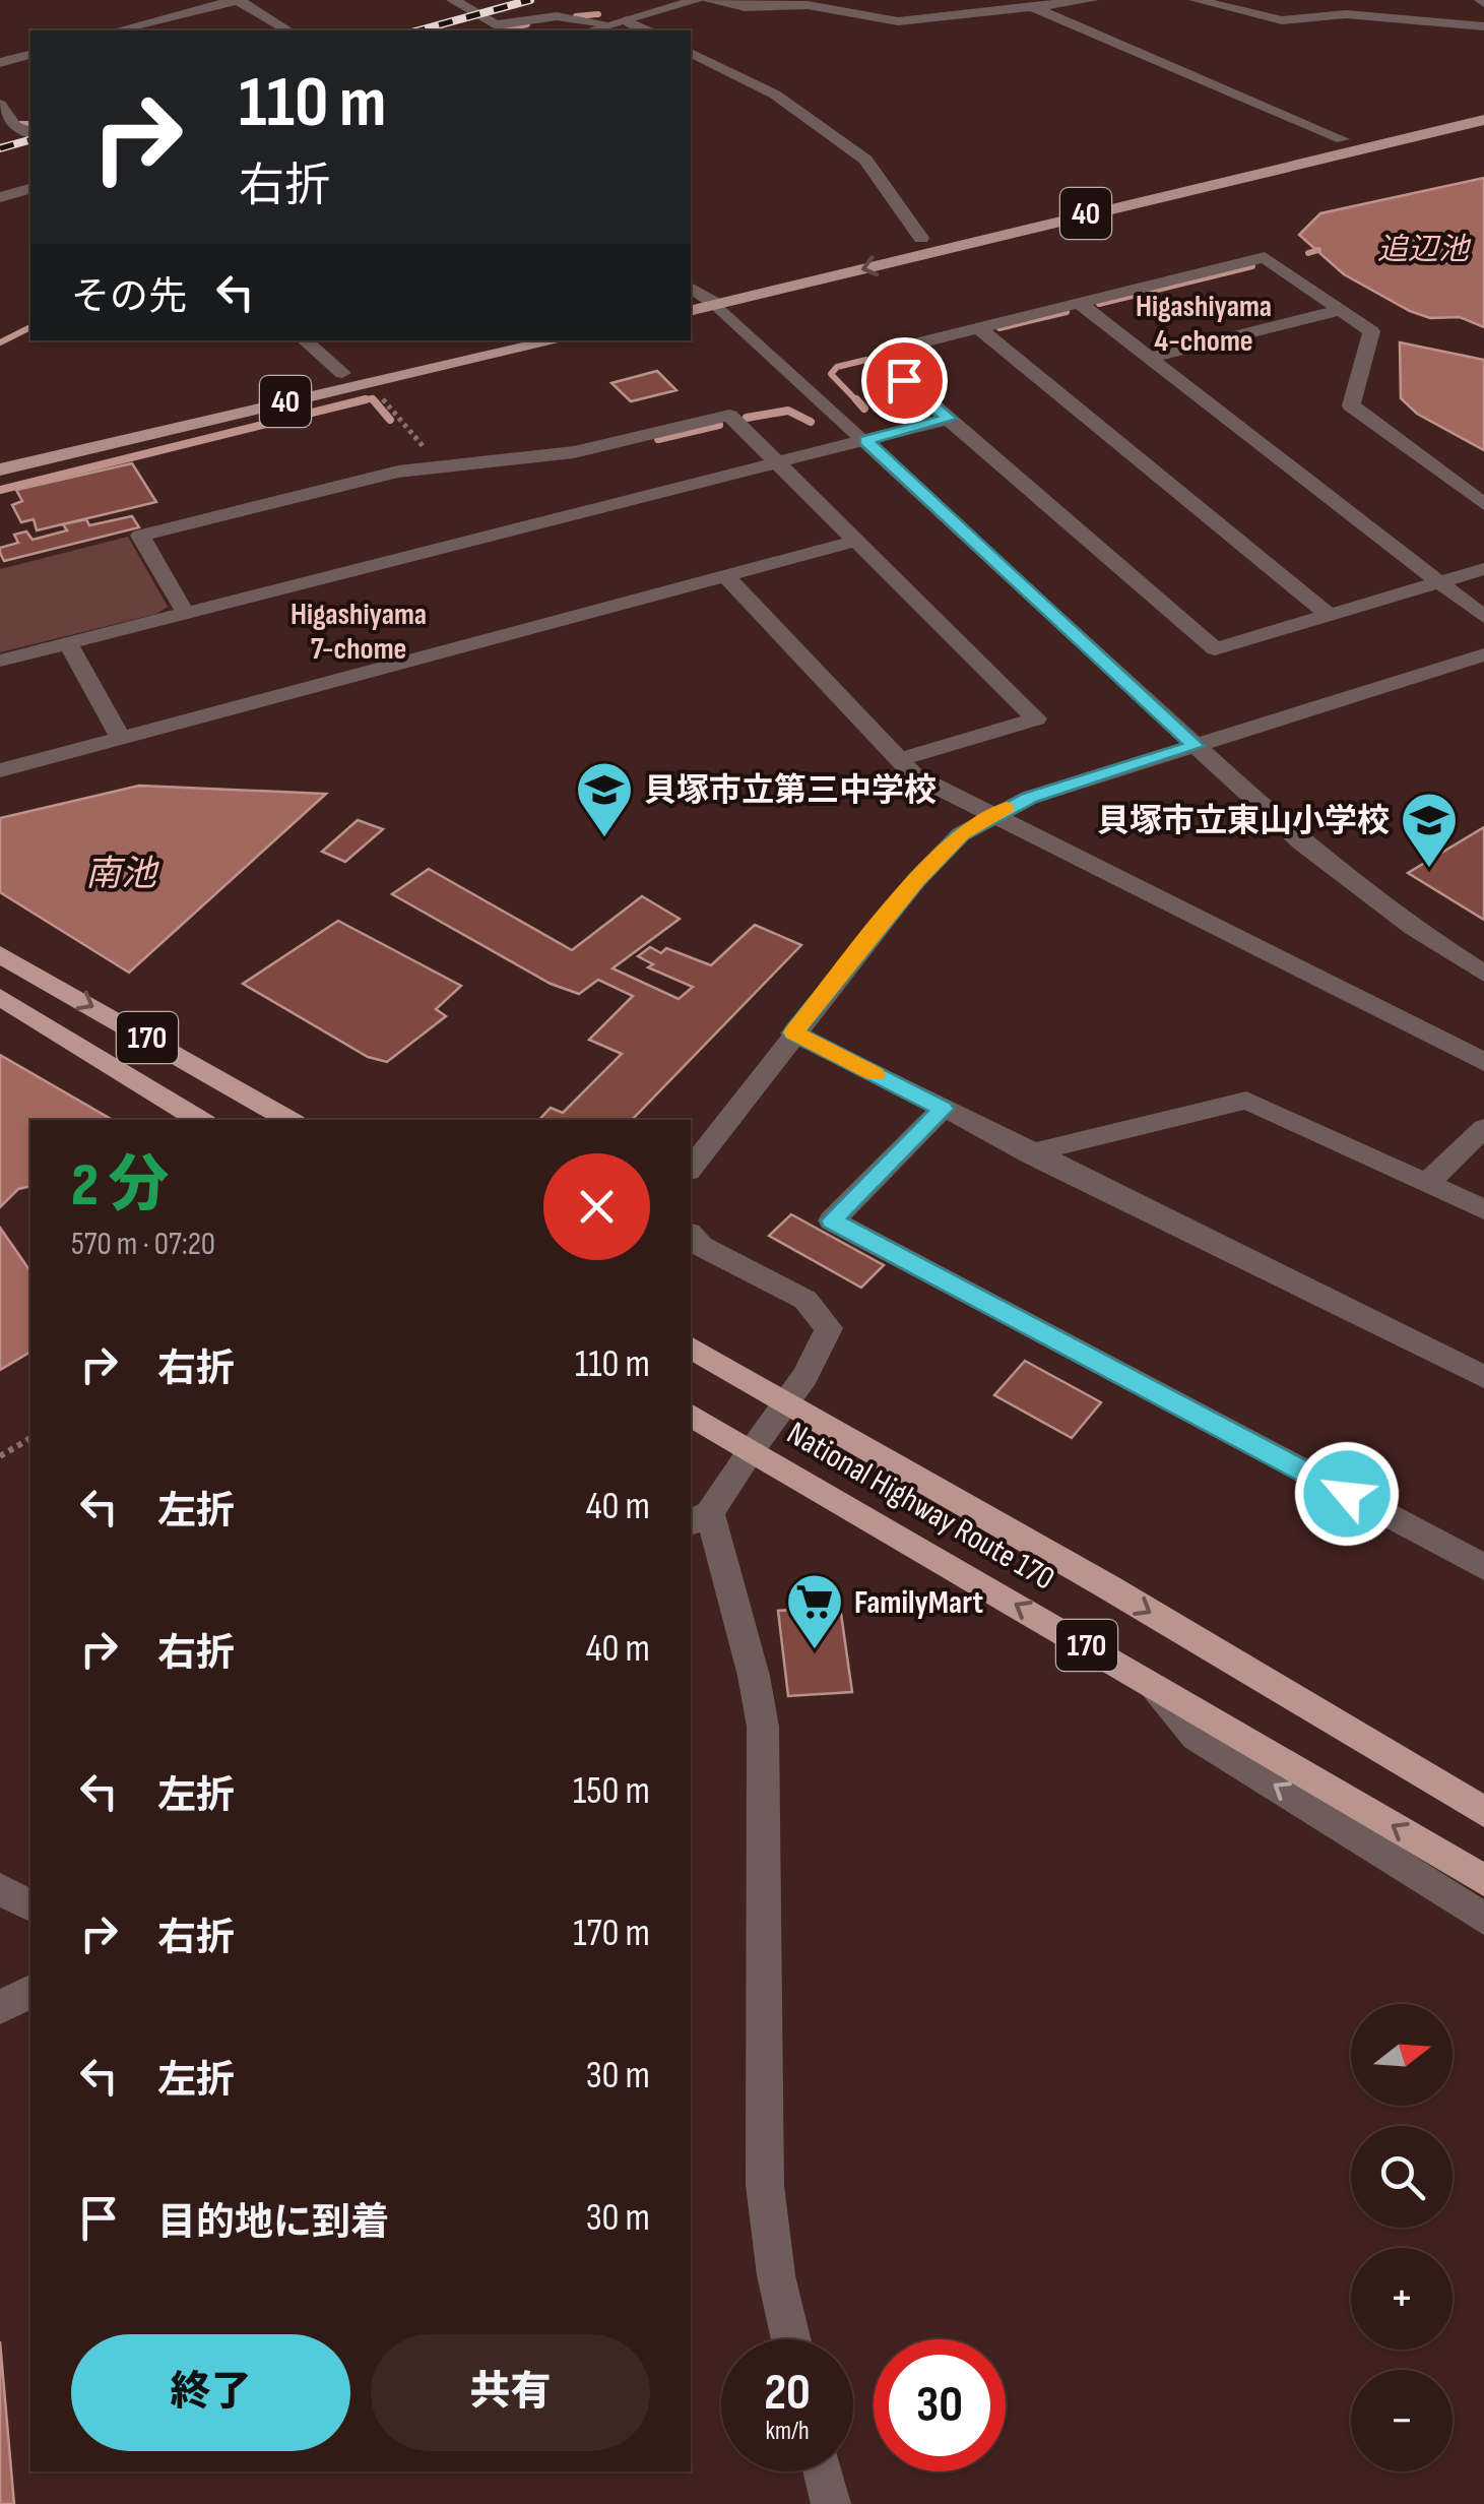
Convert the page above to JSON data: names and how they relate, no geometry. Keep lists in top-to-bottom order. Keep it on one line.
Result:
{"streets":{"highway":["170","National Highway Route 170"],"main road":["40"]},"districts":["Higashiyama 4-chome","Higashiyama 7-chome"],"water":["追辺池","南池"],"places":{"school or university":["貝塚市立第三中学校","貝塚市立東山小学校"],"supermarket":["FamilyMart"]},"north":"right","page":{"turn":["110 m","右折"],"then":"その先","heading":["2 分","570 m · 07:20"],"list":[{"name":"右折","value":"110 m"},{"name":"左折","value":"40 m"},{"name":"右折","value":"40 m"},{"name":"左折","value":"150 m"},{"name":"右折","value":"170 m"},{"name":"左折","value":"30 m"},{"name":"目的地に到着","value":"30 m"}],"map_buttons":["+","−"],"buttons":["終了","共有"],"speed":"20 km/h","limit":"30"}}
